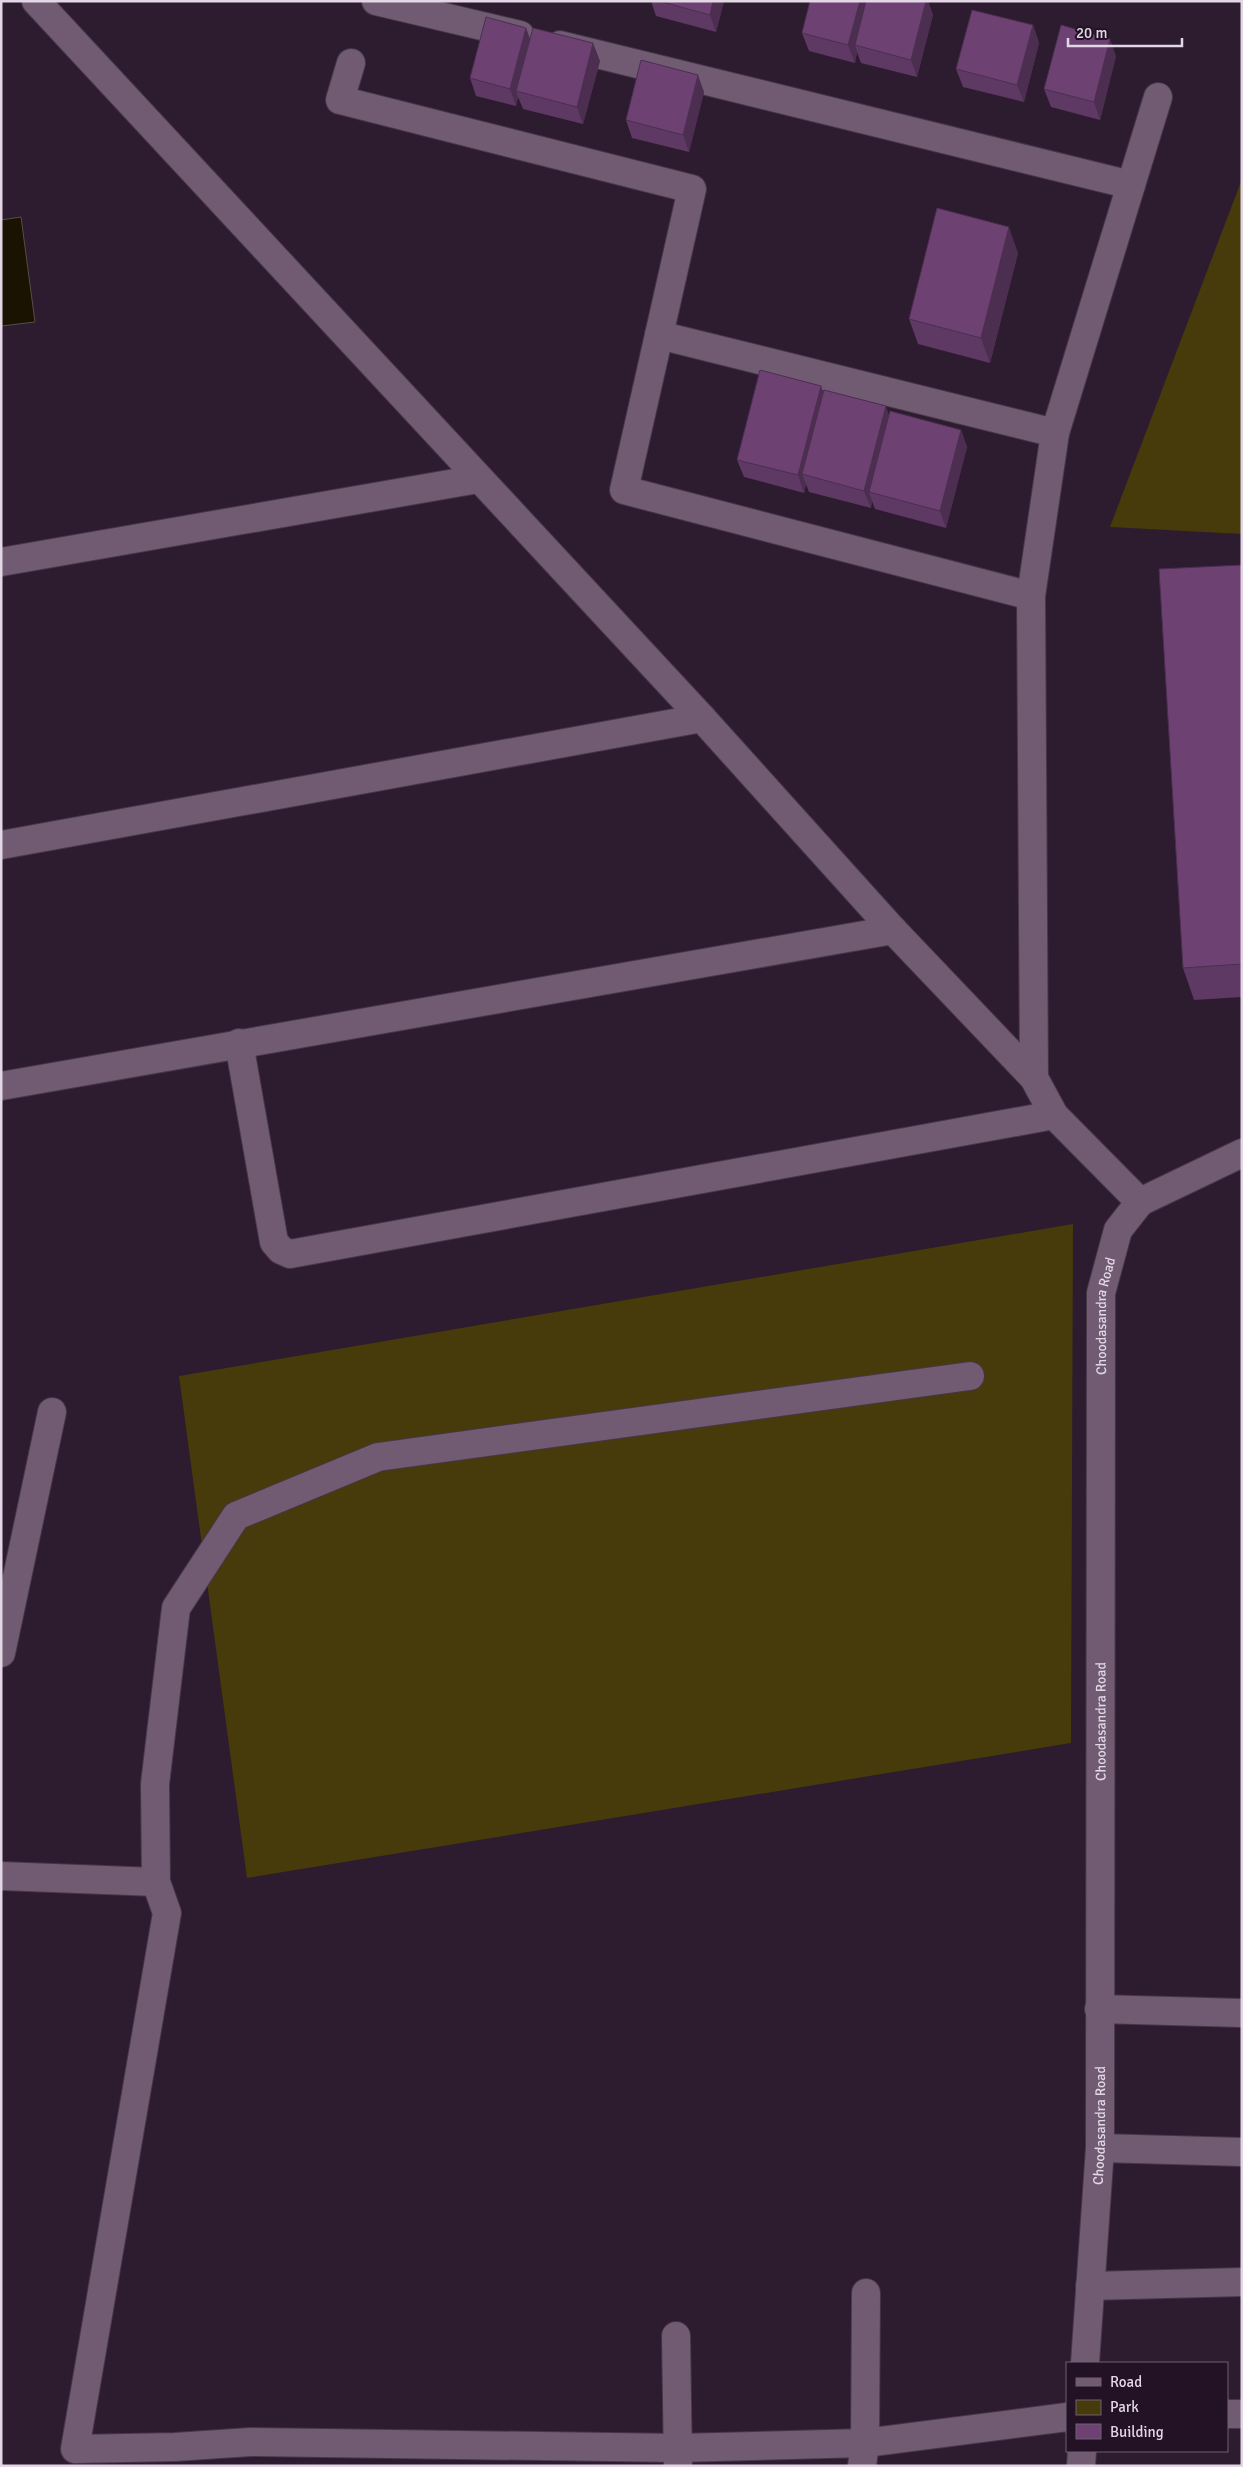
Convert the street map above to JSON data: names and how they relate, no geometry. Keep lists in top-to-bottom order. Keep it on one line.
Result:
{"streets":{"street":["Choodasandra Road"]},"legend":["Road","Park","Building"],"scale_bar":"20 m"}
